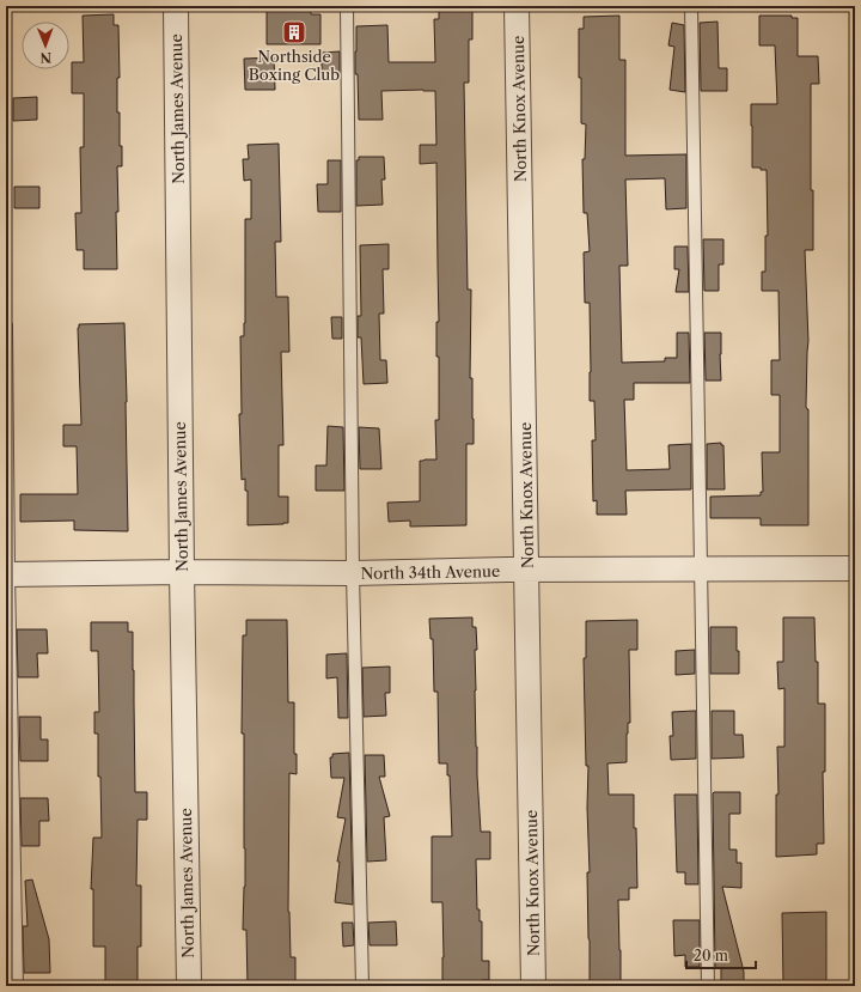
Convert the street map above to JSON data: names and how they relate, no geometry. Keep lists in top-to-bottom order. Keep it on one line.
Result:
{"streets":{"street":["North James Avenue","North Knox Avenue","North 34th Avenue"]},"crossings":[["North James Avenue","North 34th Avenue"],["North Knox Avenue","North 34th Avenue"]],"places":{"building":["Northside Boxing Club"]},"scale_bar":"20 m","north":"bottom"}
